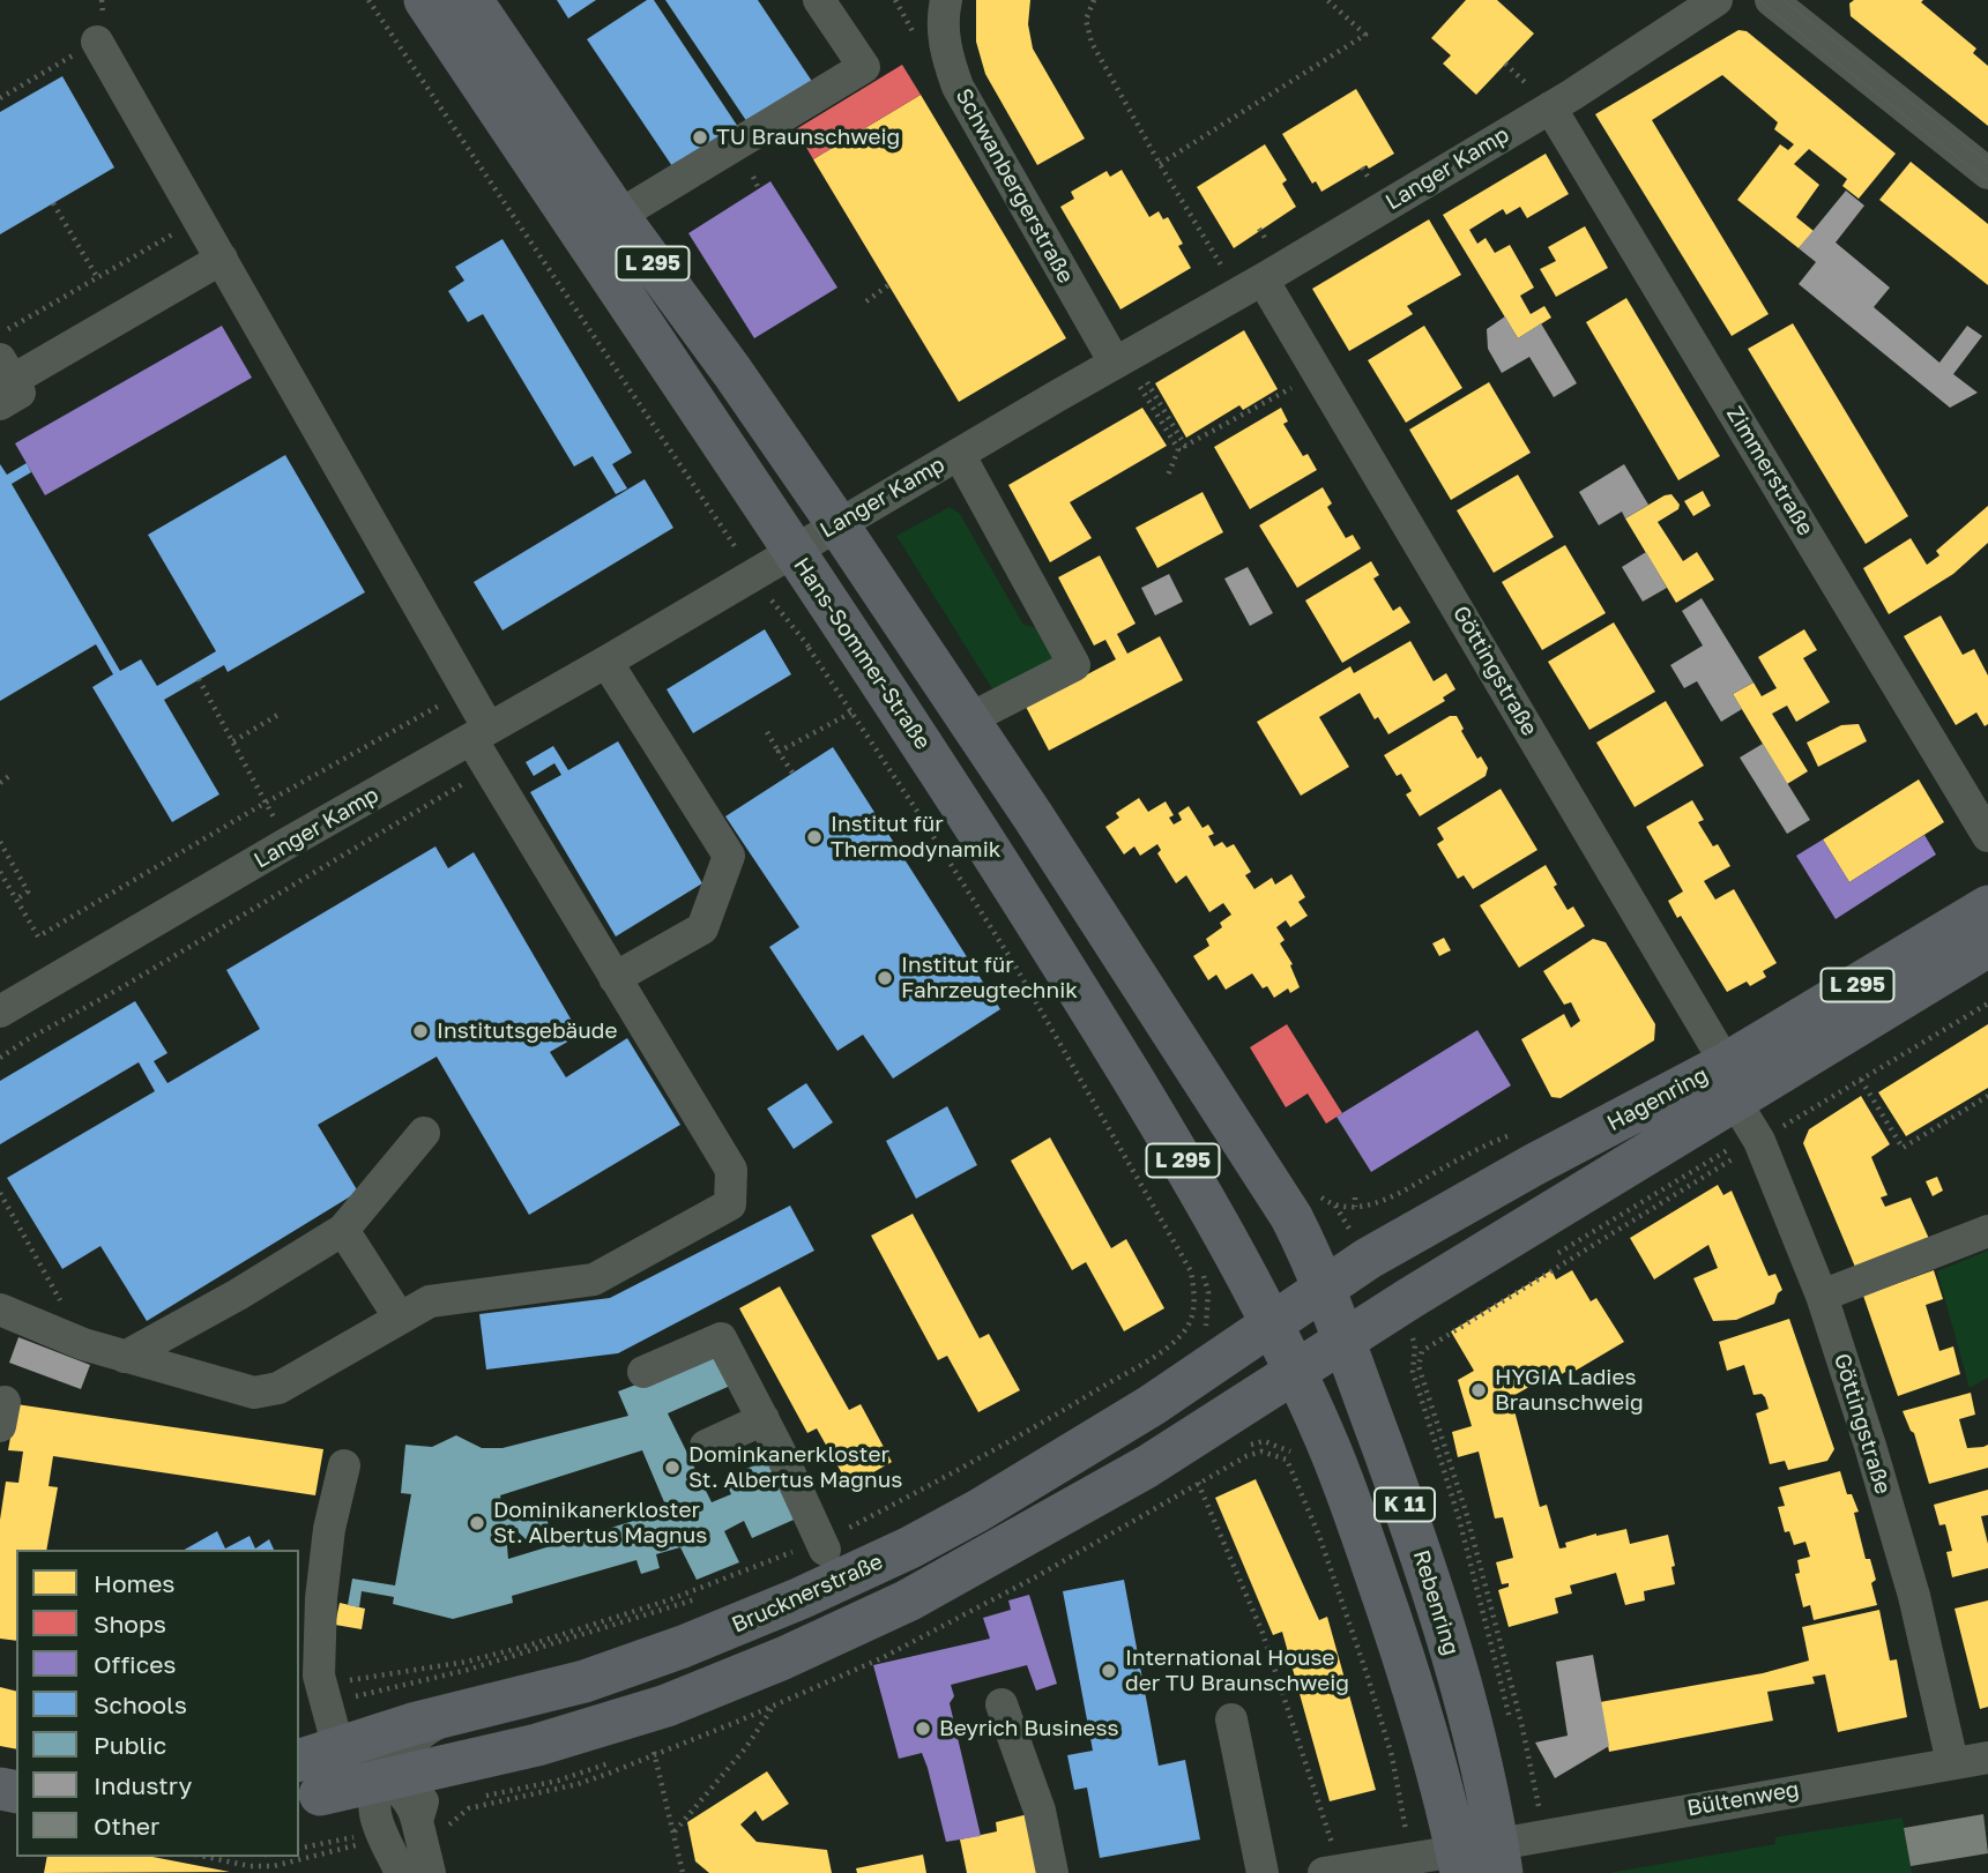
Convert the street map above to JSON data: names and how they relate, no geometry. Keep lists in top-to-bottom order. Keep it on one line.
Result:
{"streets":{"main road":["L 295","Hans-Sommer-Straße","Hagenring","K 11","Brucknerstraße","Rebenring"],"street":["Langer Kamp","Schwanbergerstraße","Zimmerstraße","Göttingstraße","Bültenweg"]},"crossings":[["Langer Kamp","Schwanbergerstraße"],["Langer Kamp","L 295"],["Langer Kamp","Zimmerstraße"],["Langer Kamp","Hans-Sommer-Straße"],["Langer Kamp","Göttingstraße"],["L 295","Hans-Sommer-Straße"],["L 295","Hagenring"],["L 295","K 11"],["L 295","Brucknerstraße"],["L 295","Rebenring"],["Hans-Sommer-Straße","K 11"],["Hans-Sommer-Straße","Brucknerstraße"],["Göttingstraße","Hagenring"],["Göttingstraße","Bültenweg"],["Hagenring","Rebenring"],["K 11","Brucknerstraße"],["K 11","Rebenring"],["Rebenring","Bültenweg"]],"places":["TU Braunschweig","Institut für Thermodynamik","Institut für Fahrzeugtechnik","Institutsgebäude","HYGIA Ladies Braunschweig","Dominkanerkloster St. Albertus Magnus","Dominikanerkloster St. Albertus Magnus","International House der TU Braunschweig","Beyrich Business"],"legend":["Homes","Shops","Offices","Schools","Public","Industry","Other"]}
